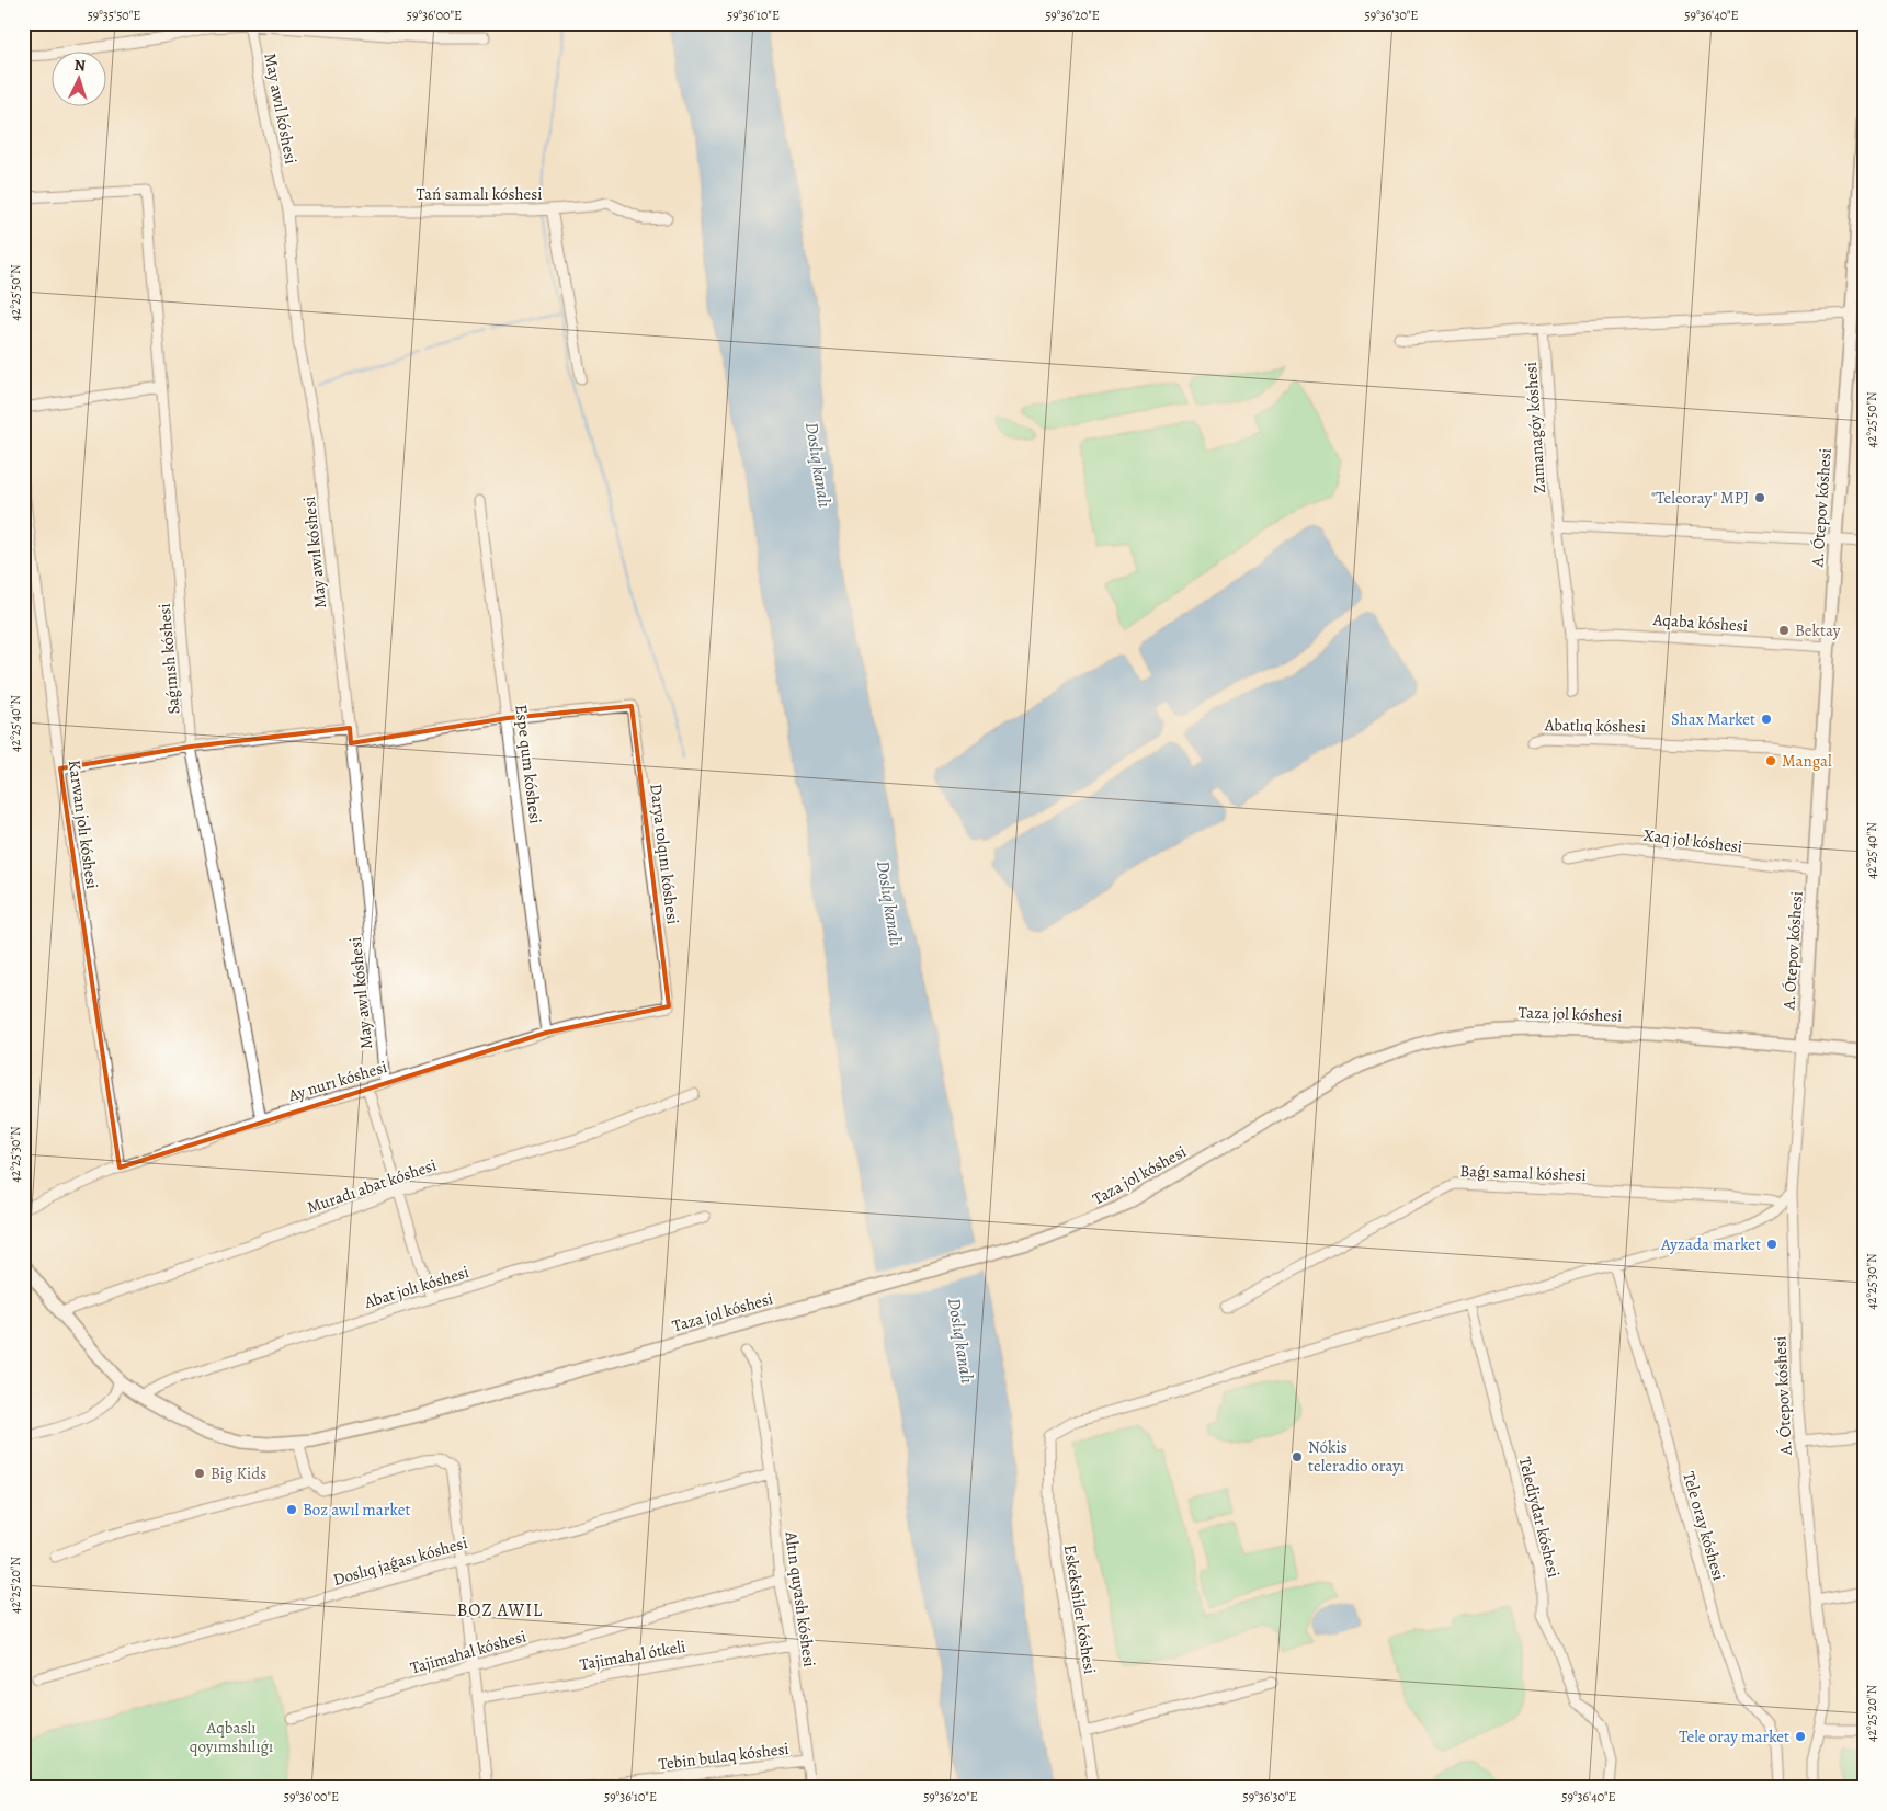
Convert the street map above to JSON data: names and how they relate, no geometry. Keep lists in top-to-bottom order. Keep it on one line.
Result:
{"streets":{"main road":["A. Ótepov kóshesi","Taza jol kóshesi"],"street":["May awıl kóshesi","Tań samalı kóshesi","Zamanagóy kóshesi","Aqaba kóshesi","Saǵınısh kóshesi","Abatlıq kóshesi","Espe qum kóshesi","Karwan jolı kóshesi","Xaq jol kóshesi","Darya tolqını kóshesi","Ay nurı kóshesi","Baǵı samal kóshesi","Muradı abat kóshesi","Abat jolı kóshesi","Telediydar kóshesi","Tele oray kóshesi","Doslıq jaǵası kóshesi","Altın quyash kóshesi","Eskekshiler kóshesi","Tajimahal kóshesi","Tajimahal ótkeli","Tebin bulaq kóshesi"]},"crossings":[["May awıl kóshesi","Tań samalı kóshesi"],["May awıl kóshesi","Ay nurı kóshesi"],["Zamanagóy kóshesi","Aqaba kóshesi"],["A. Ótepov kóshesi","Aqaba kóshesi"],["A. Ótepov kóshesi","Abatlıq kóshesi"],["A. Ótepov kóshesi","Xaq jol kóshesi"],["A. Ótepov kóshesi","Taza jol kóshesi"],["Saǵınısh kóshesi","Ay nurı kóshesi"],["Espe qum kóshesi","Darya tolqını kóshesi"],["Espe qum kóshesi","Ay nurı kóshesi"],["Karwan jolı kóshesi","Ay nurı kóshesi"],["Darya tolqını kóshesi","Ay nurı kóshesi"],["Taza jol kóshesi","Muradı abat kóshesi"],["Taza jol kóshesi","Abat jolı kóshesi"],["Telediydar kóshesi","Eskekshiler kóshesi"],["Doslıq jaǵası kóshesi","Altın quyash kóshesi"],["Altın quyash kóshesi","Tajimahal kóshesi"],["Altın quyash kóshesi","Tajimahal ótkeli"],["Altın quyash kóshesi","Tebin bulaq kóshesi"]],"districts":["BOZ AWIL"],"water":["Doslıq kanalı"],"parks":["Aqbaslı qoyımshılıǵı"],"places":["\"Teleoray\" MPJ","Bektay","Shax Market","Mangal","Ayzada market","Nókis teleradio orayı","Big Kids","Boz awıl market","Tele oray market"],"north":"top","coordinates":["59°35'50\"E","59°36'00\"E","59°36'10\"E","59°36'20\"E","59°36'30\"E","59°36'40\"E","42°25'50\"N","42°25'40\"N","42°25'30\"N","42°25'20\"N"]}
